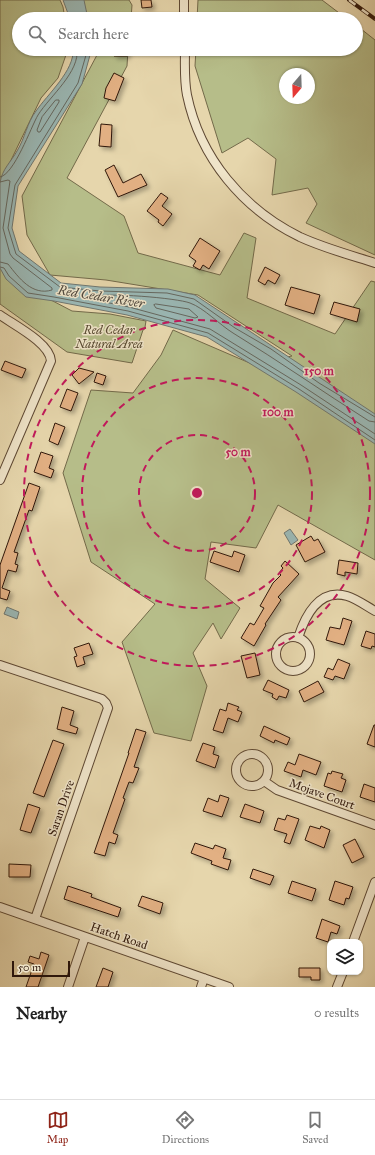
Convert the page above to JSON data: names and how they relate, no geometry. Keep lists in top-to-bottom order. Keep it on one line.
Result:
{"streets":{"street":["Mojave Court","Saran Drive","Hatch Road"]},"crossings":[["Saran Drive","Hatch Road"]],"water":["Red Cedar River"],"parks":["Red Cedar Natural Area"],"scale_bar":"50 m","north":"bottom","page":{"search":"Search here","scale":"50 m","heading":["Nearby","0 results"],"nav":["Map","Directions","Saved"]},"rings":["150 m","100 m","50 m"]}
